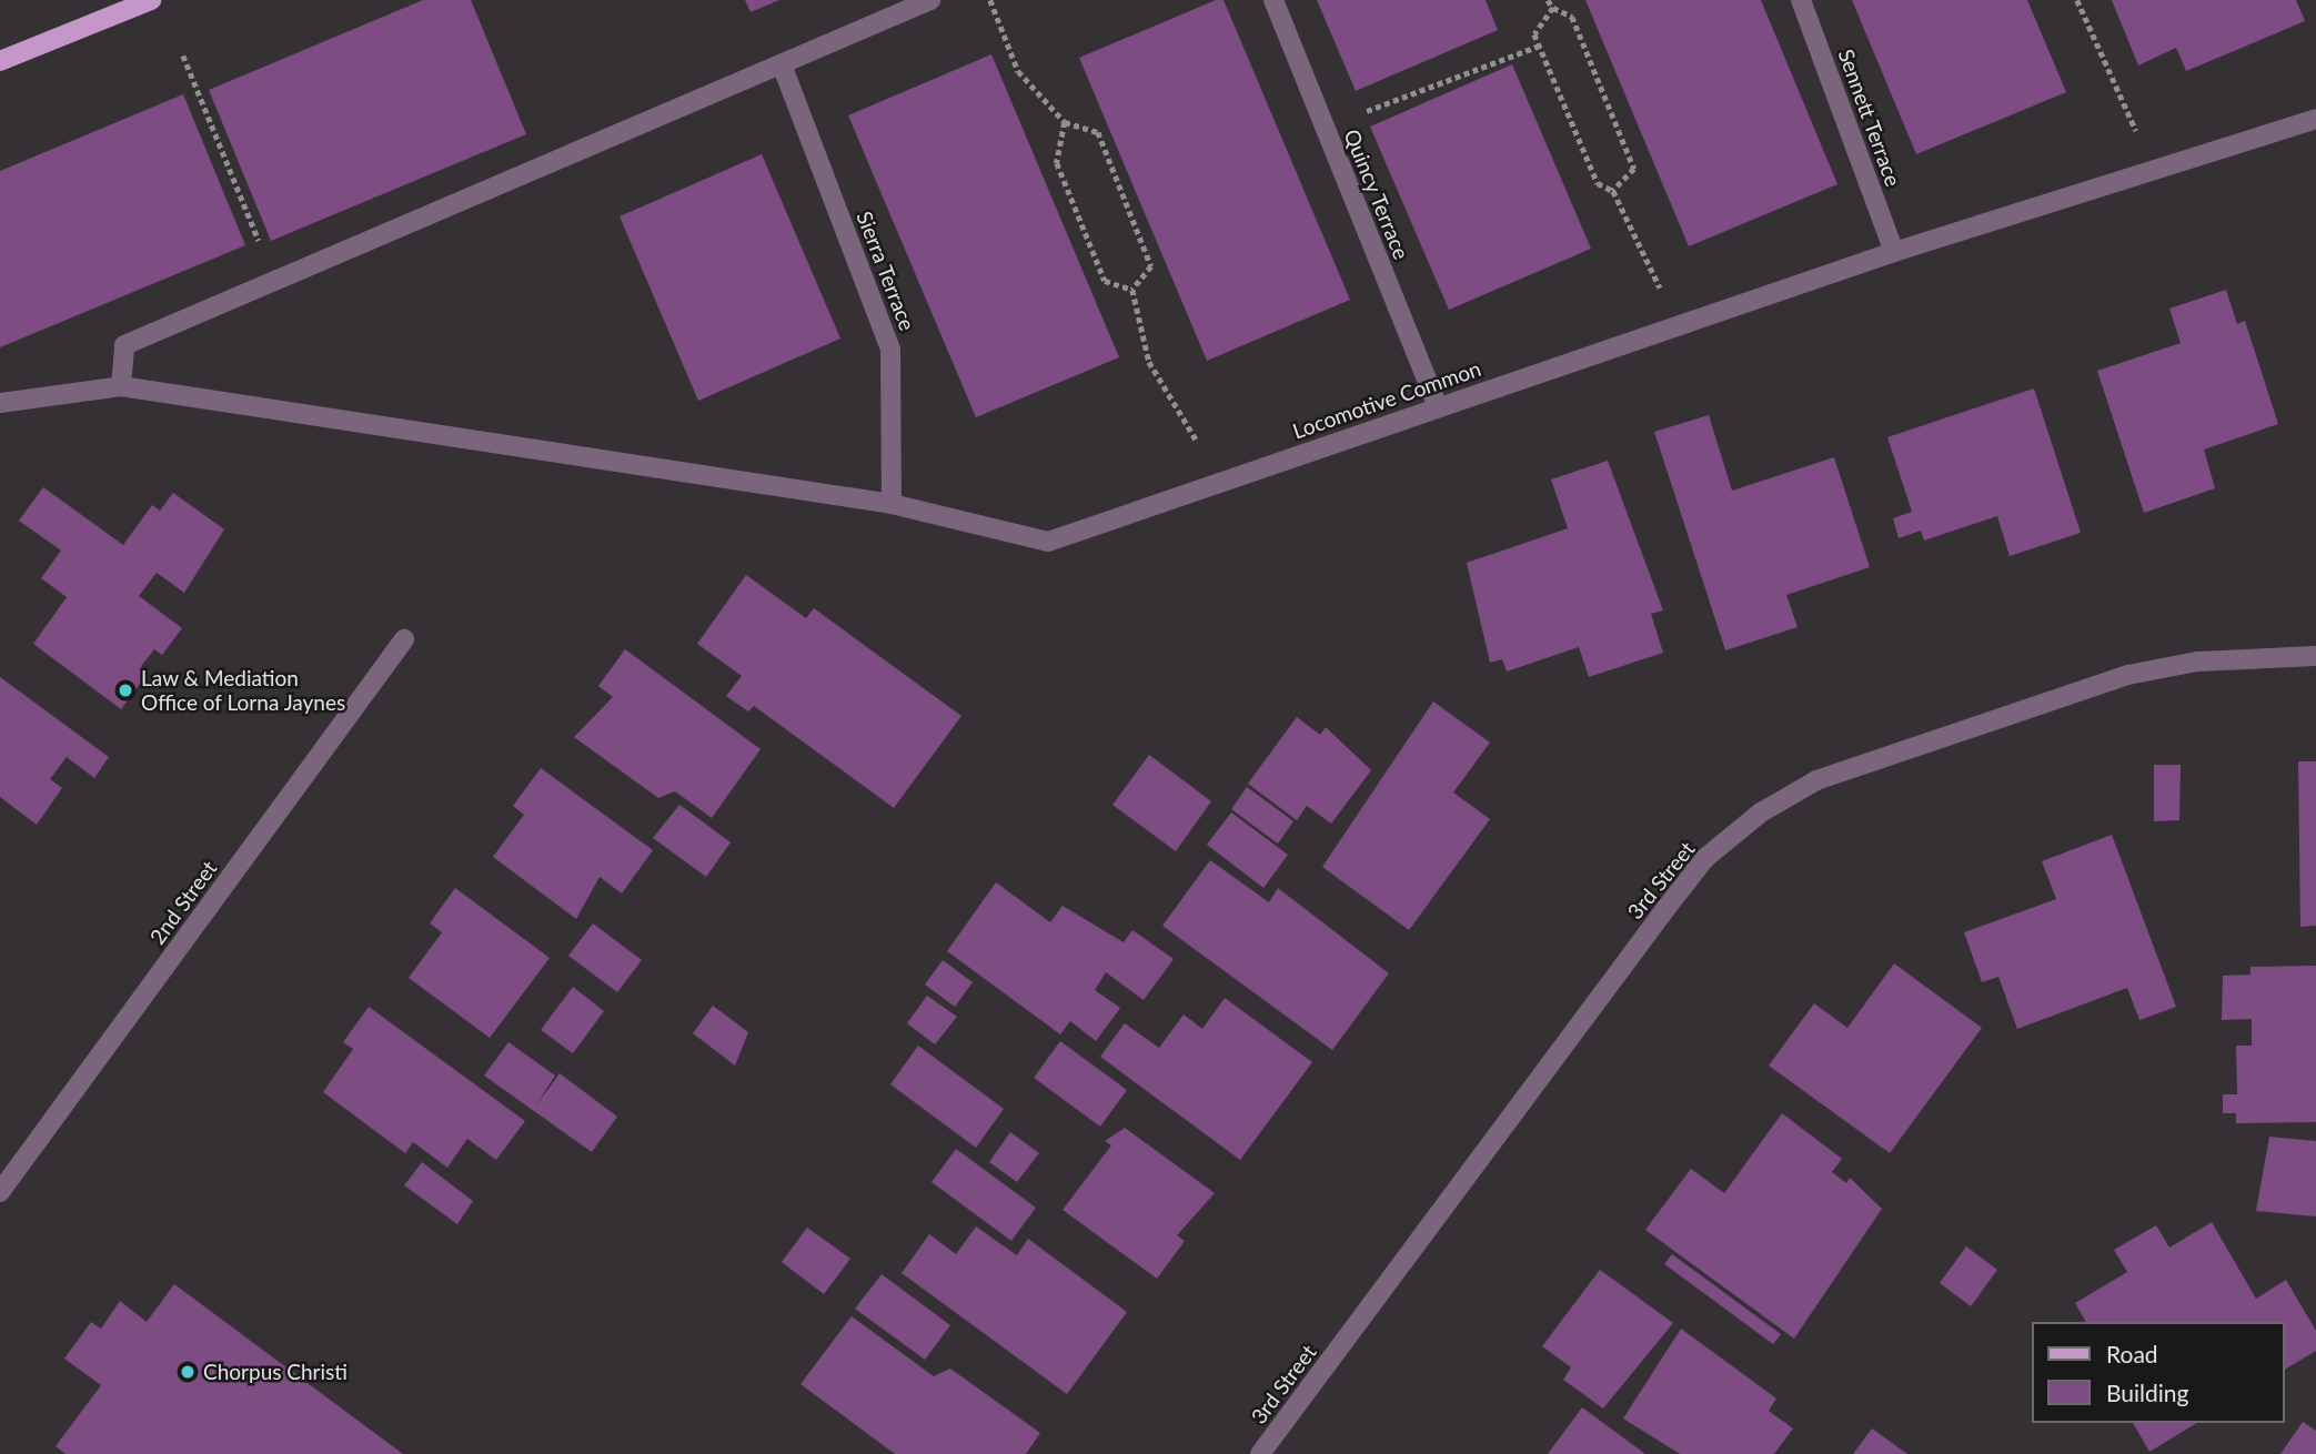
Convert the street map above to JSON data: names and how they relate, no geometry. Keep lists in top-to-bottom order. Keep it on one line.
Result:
{"streets":{"street":["Sennett Terrace","Quincy Terrace","Sierra Terrace","Locomotive Common","3rd Street","2nd Street"]},"crossings":[["Sennett Terrace","Locomotive Common"],["Quincy Terrace","Locomotive Common"],["Sierra Terrace","Locomotive Common"]],"places":["Law & Mediation Office of Lorna Jaynes","Chorpus Christi"],"legend":["Road","Building"]}
